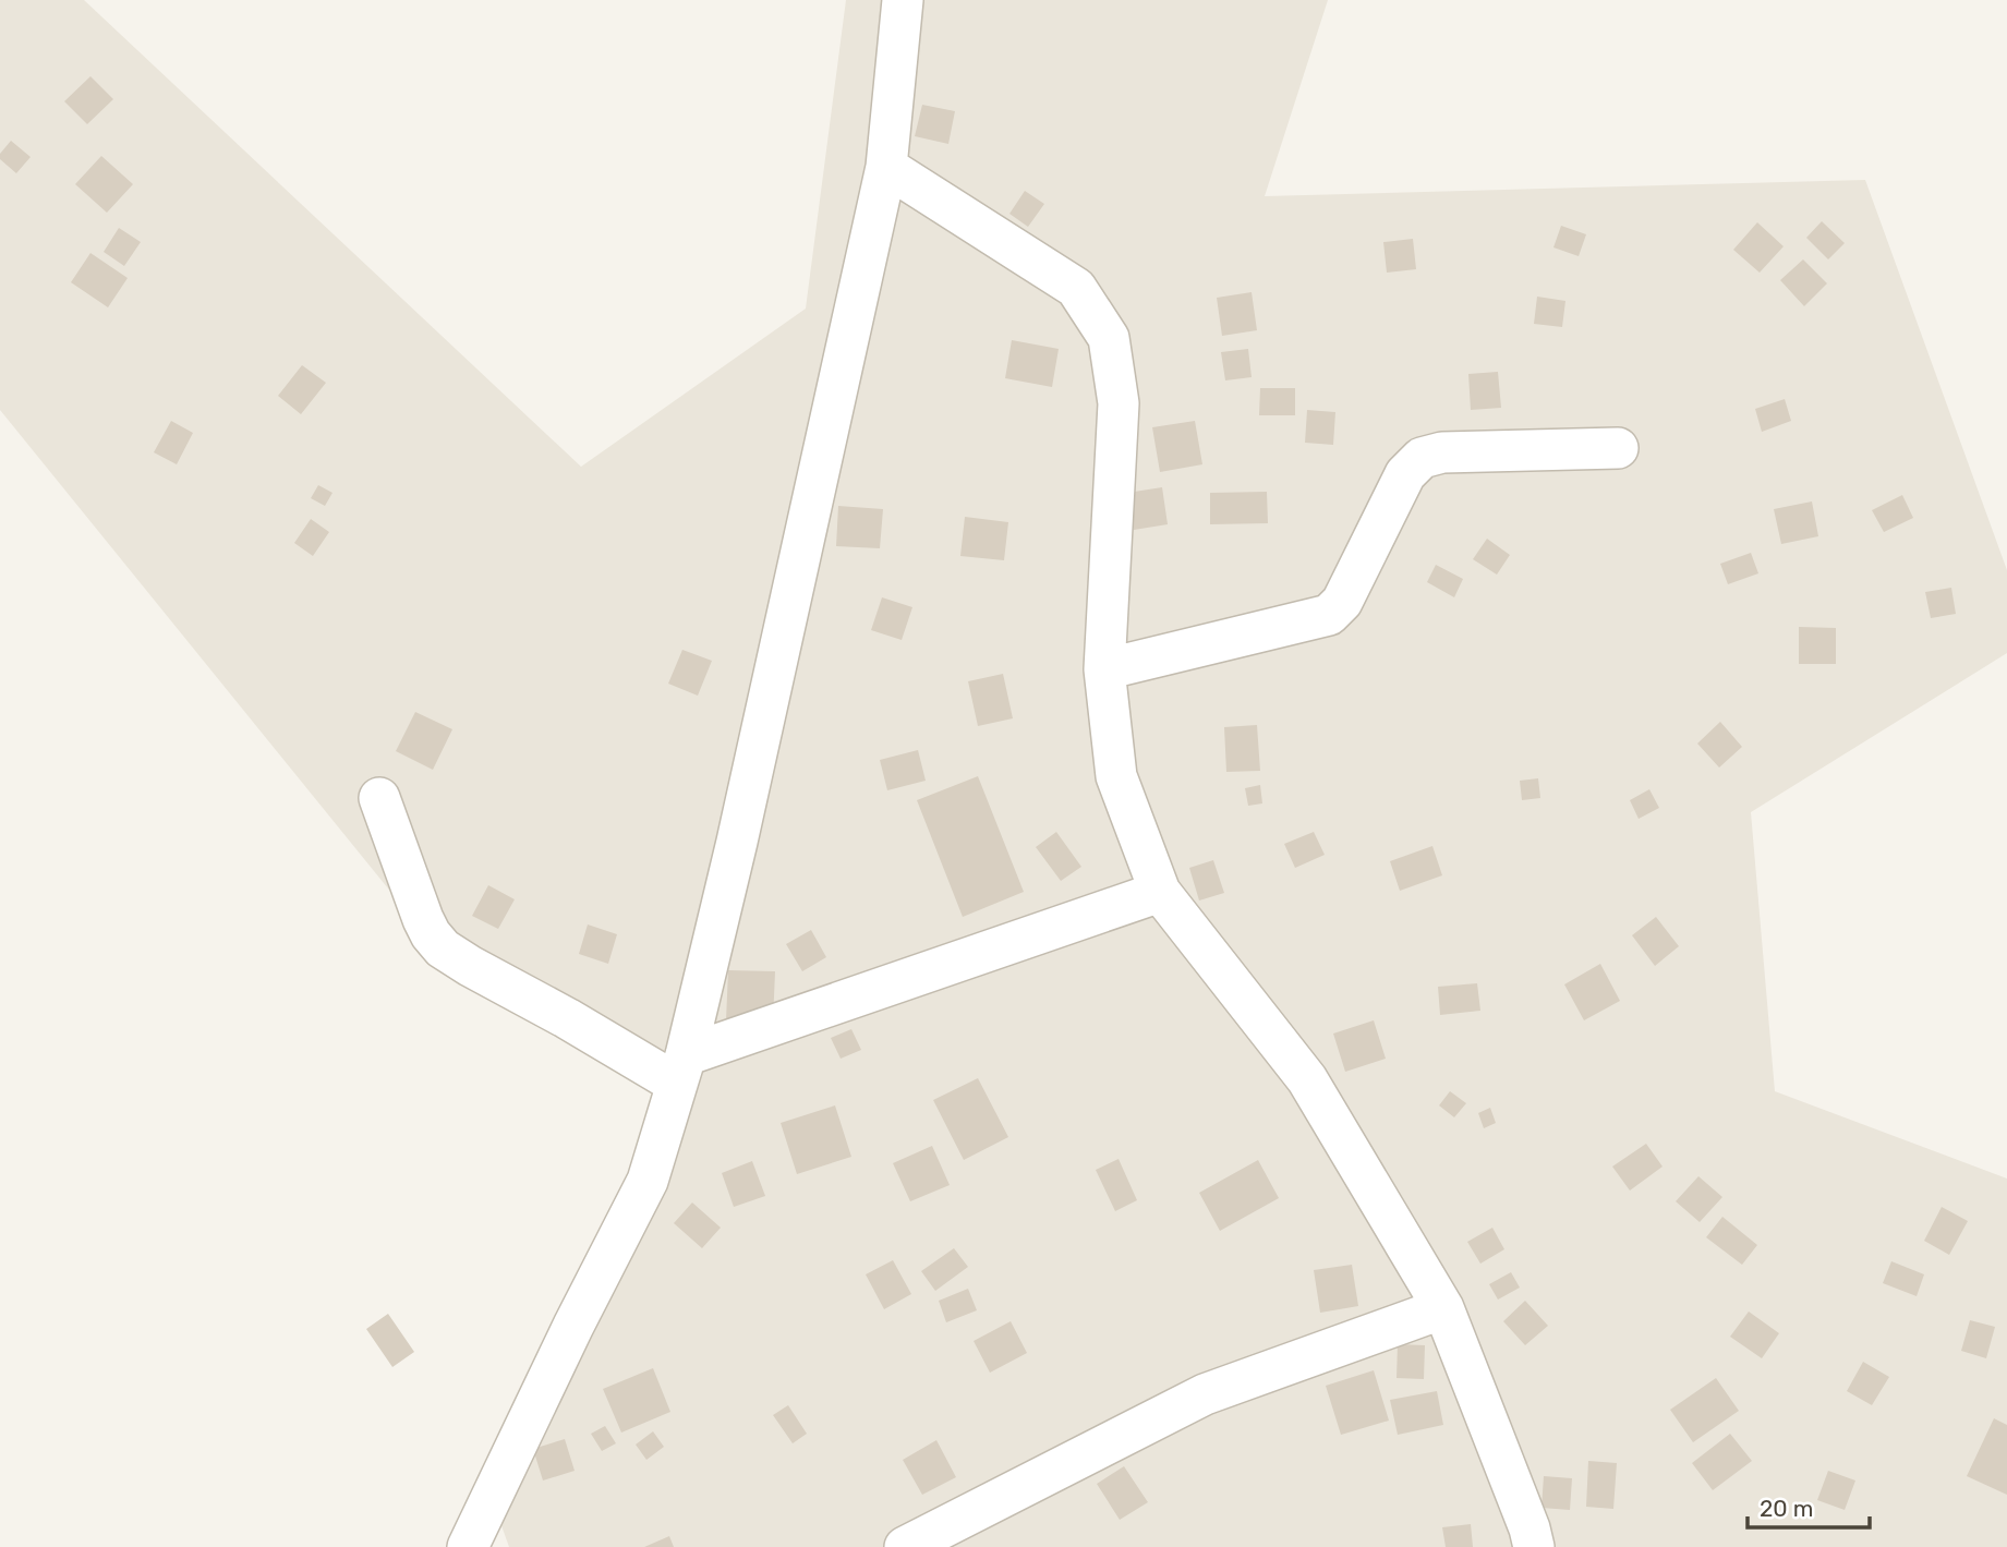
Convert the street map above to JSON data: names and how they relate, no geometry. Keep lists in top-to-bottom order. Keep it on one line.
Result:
{"scale_bar":"20 m"}
